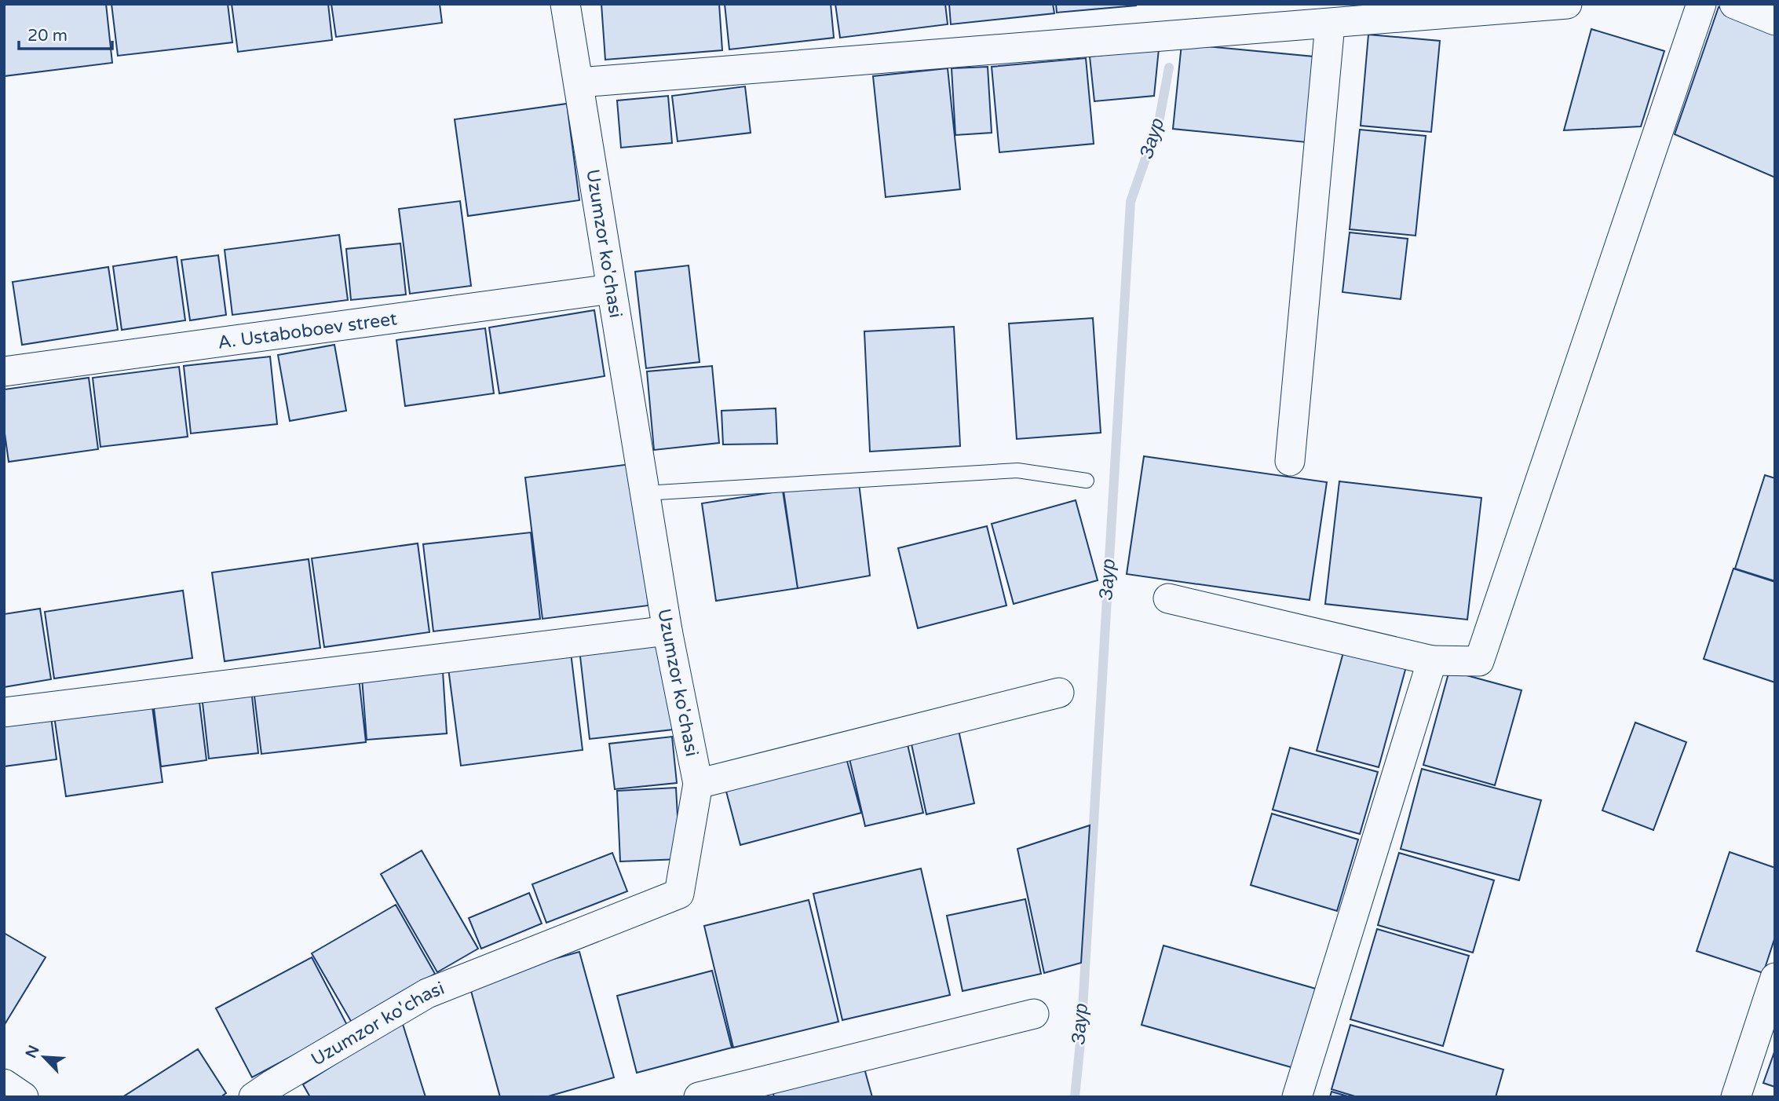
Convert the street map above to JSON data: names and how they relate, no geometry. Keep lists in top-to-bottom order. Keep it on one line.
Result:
{"streets":{"street":["Uzumzor ko'chasi","A. Ustaboboev street"]},"crossings":[["Uzumzor ko'chasi","A. Ustaboboev street"]],"water":["Заур"],"scale_bar":"20 m","north":"top left"}
